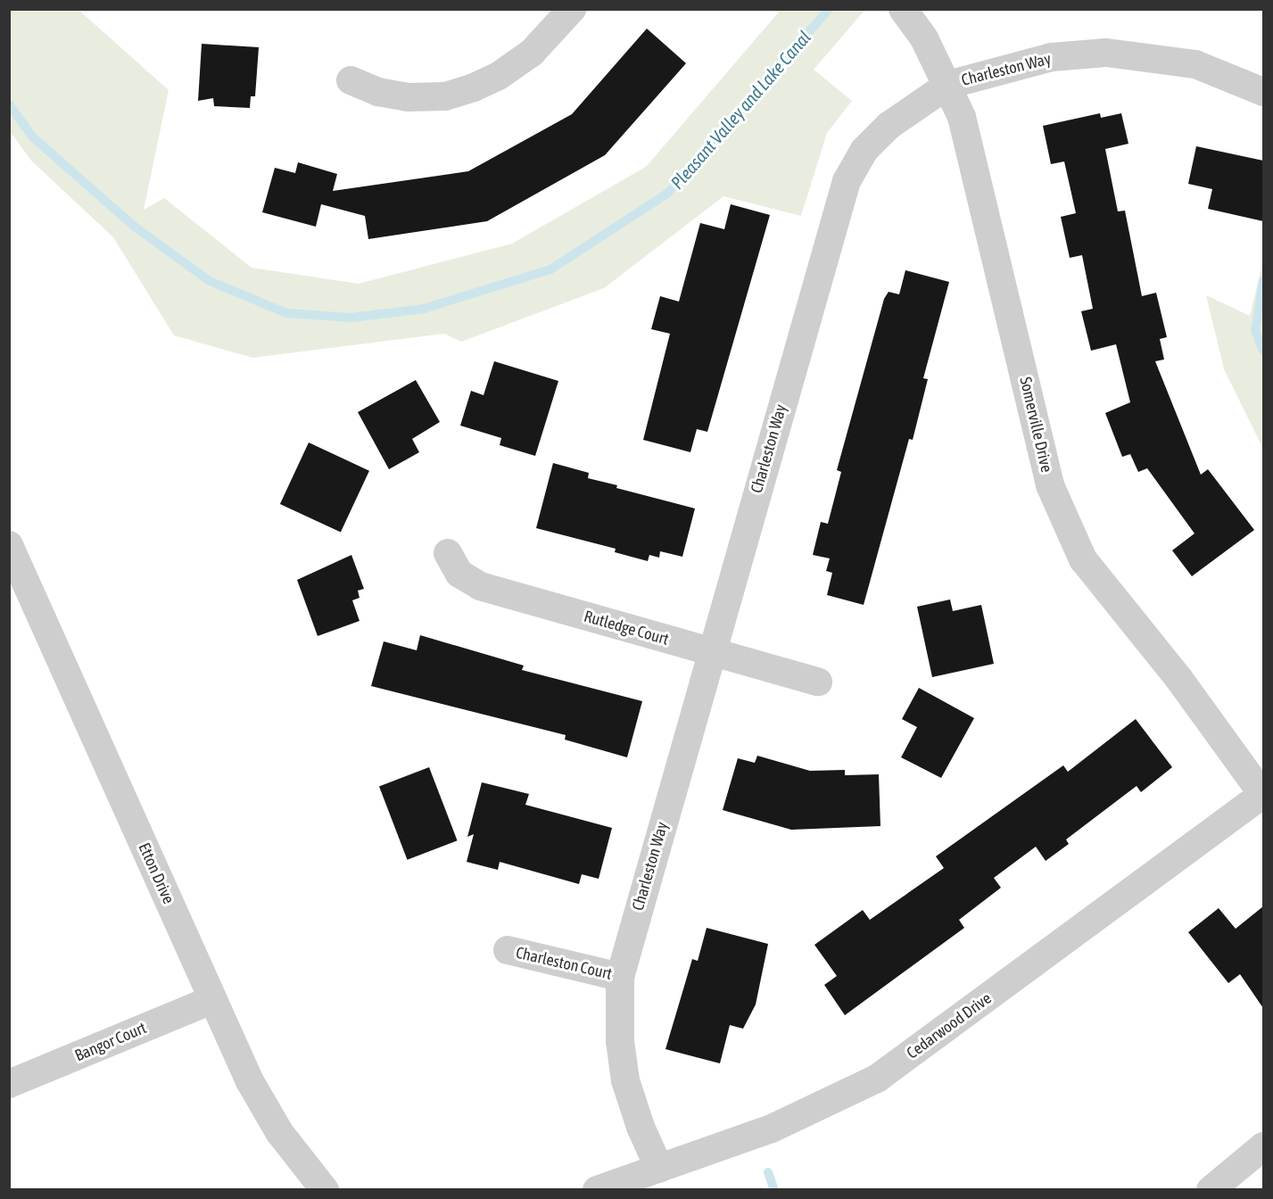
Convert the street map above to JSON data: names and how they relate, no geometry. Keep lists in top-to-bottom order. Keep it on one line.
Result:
{"streets":{"street":["Charleston Way","Somerville Drive","Rutledge Court","Etton Drive","Charleston Court","Cedarwood Drive","Bangor Court"]},"crossings":[["Charleston Way","Somerville Drive"],["Charleston Way","Rutledge Court"],["Charleston Way","Charleston Court"],["Charleston Way","Cedarwood Drive"],["Somerville Drive","Cedarwood Drive"],["Etton Drive","Bangor Court"]],"water":["Pleasant Valley and Lake Canal"]}
